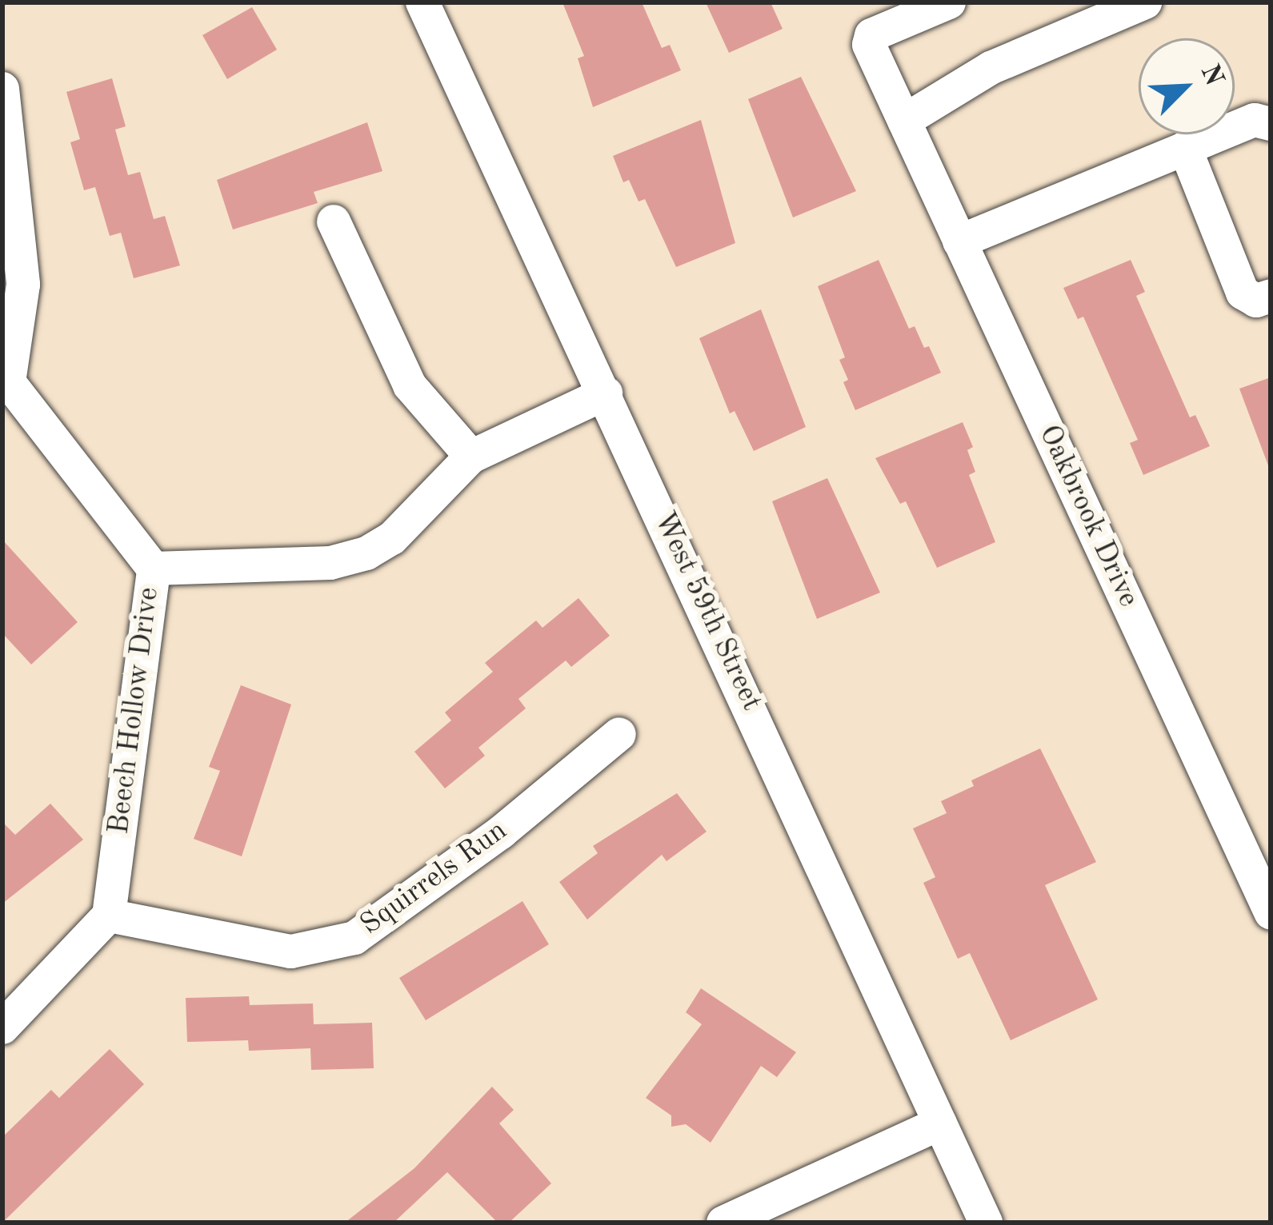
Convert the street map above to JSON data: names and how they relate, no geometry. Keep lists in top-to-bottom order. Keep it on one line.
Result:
{"streets":{"street":["Oakbrook Drive","West 59th Street","Beech Hollow Drive","Squirrels Run"]},"crossings":[["West 59th Street","Beech Hollow Drive"],["Beech Hollow Drive","Squirrels Run"]],"north":"top right"}
